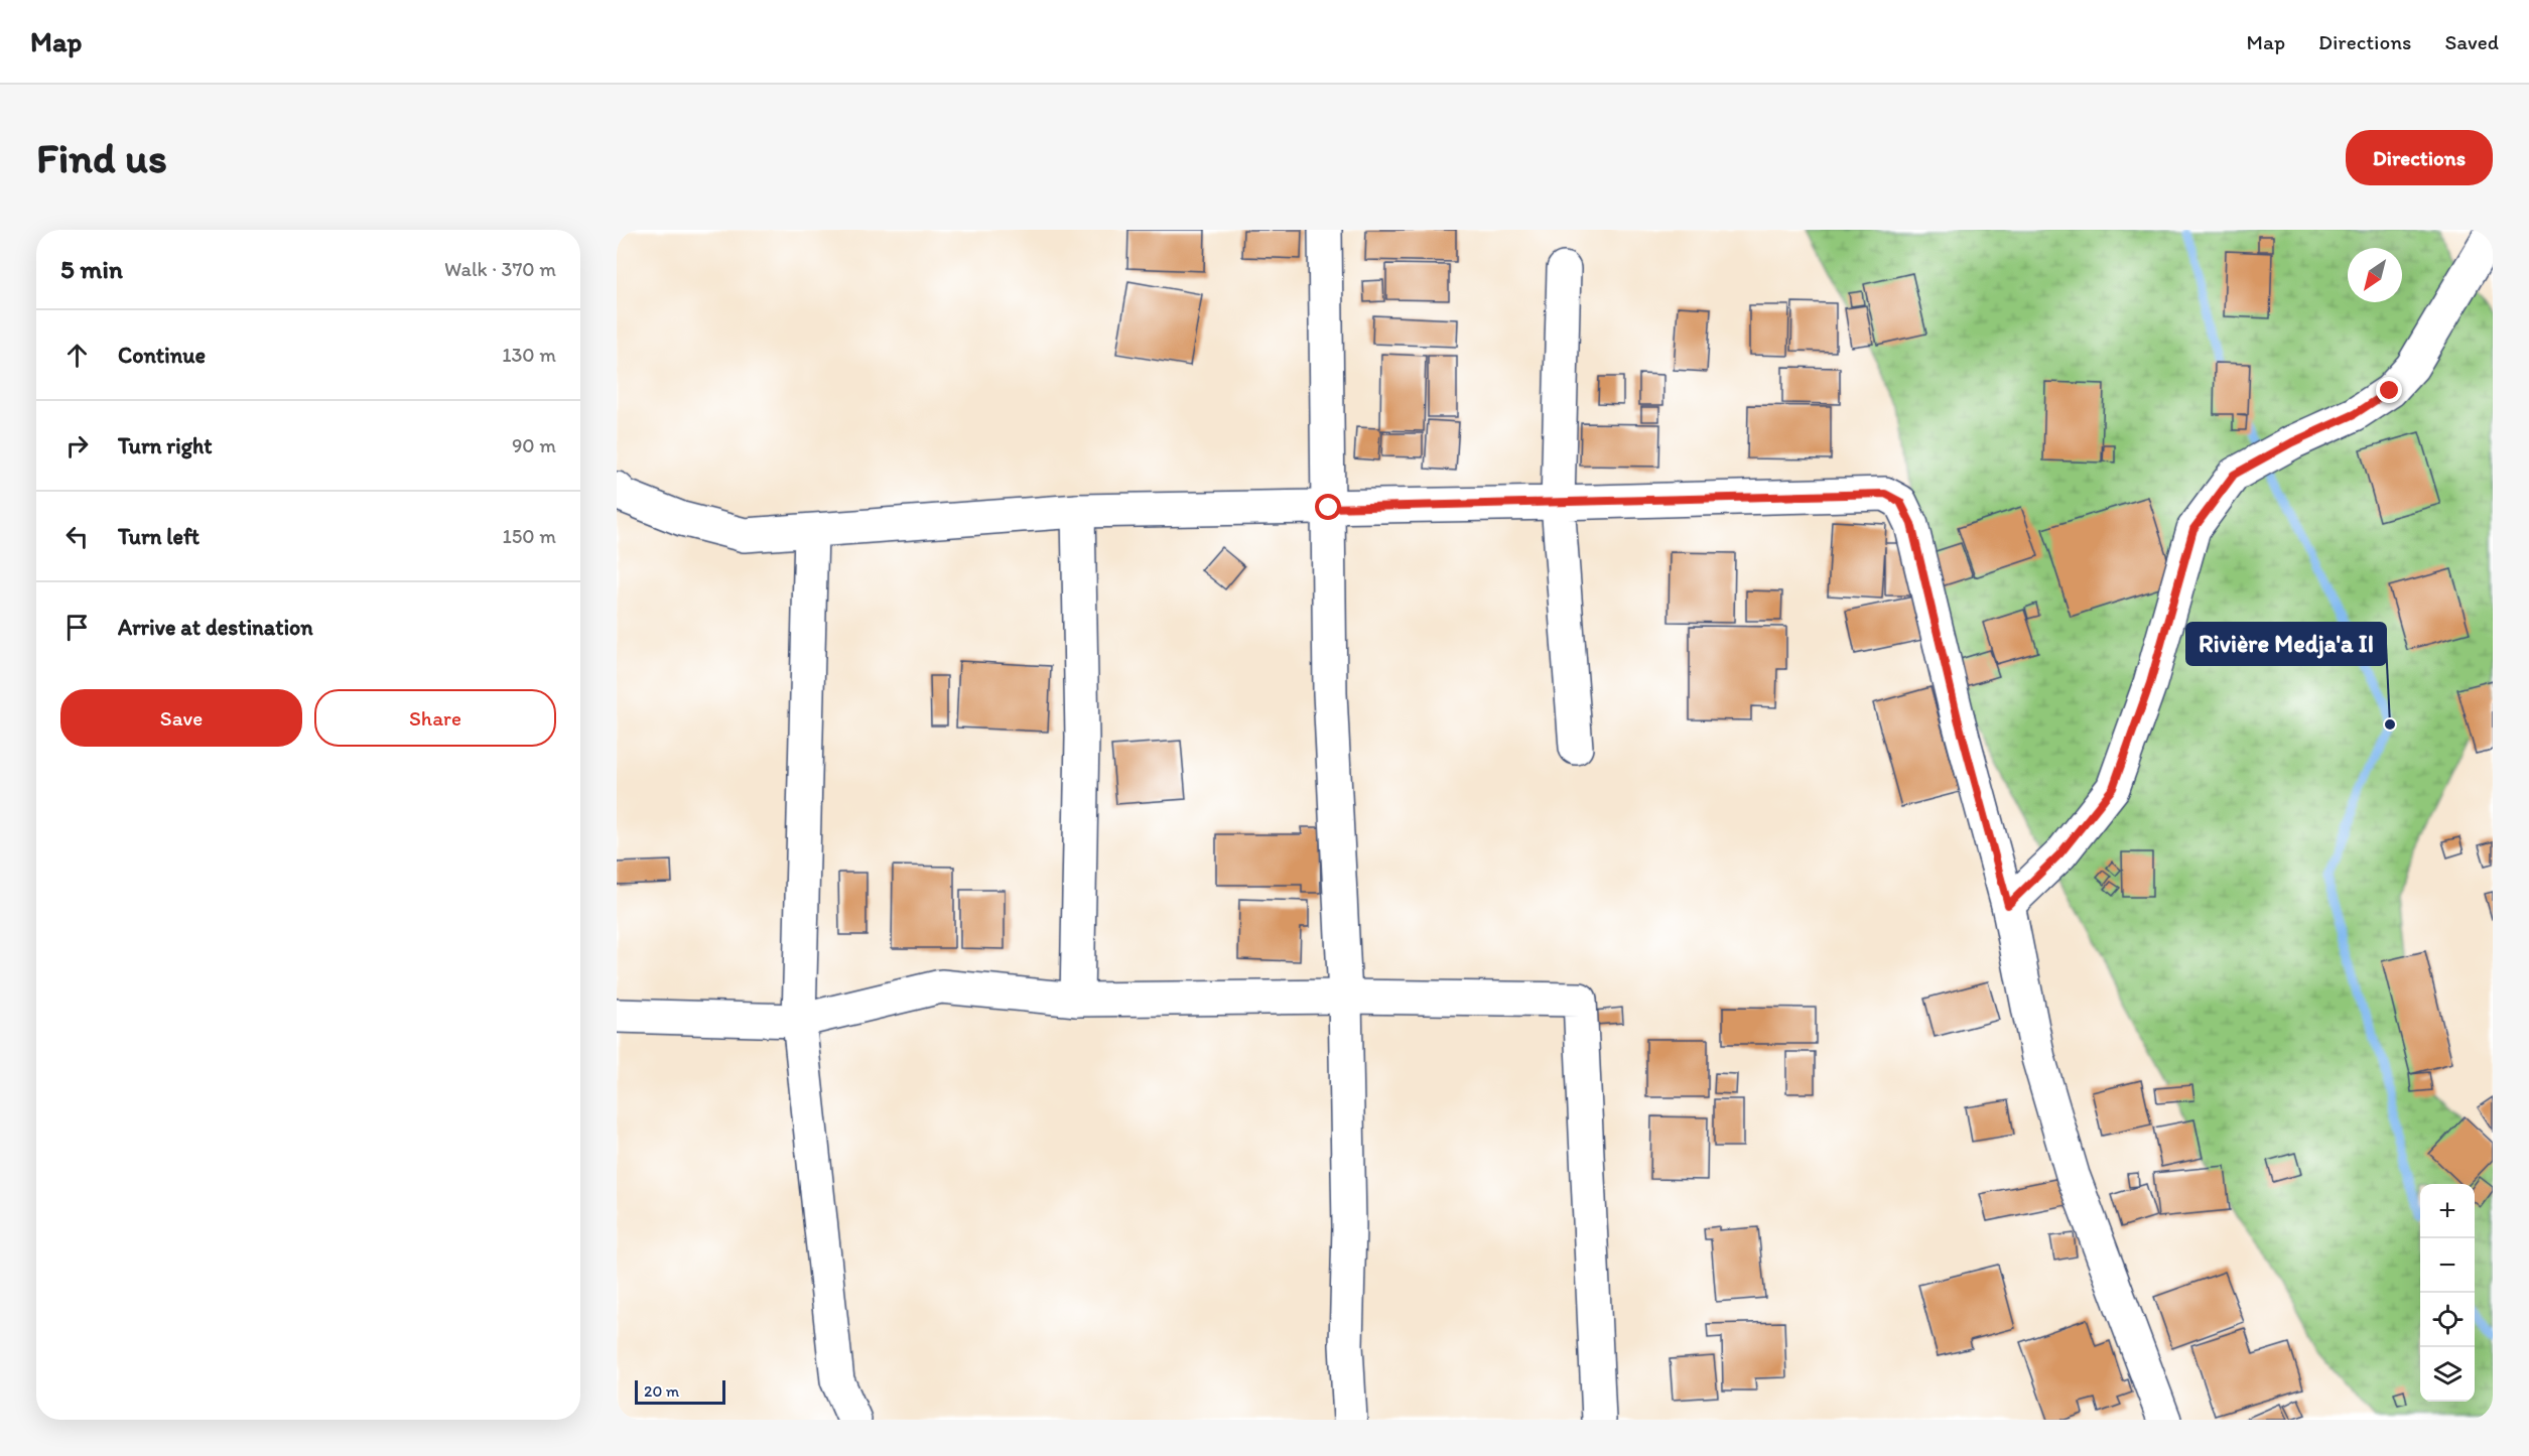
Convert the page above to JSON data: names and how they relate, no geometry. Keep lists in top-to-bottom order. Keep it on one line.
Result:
{"places":["Rivière Medja'a II"],"scale_bar":"20 m","north":"bottom left","page":{"header":"Map","nav":["Map","Directions","Saved"],"buttons":["Directions",["Save","Share"]],"title":"Find us","heading":["5 min","Walk · 370 m"],"list":[["Continue","130 m"],["Turn right","90 m"],["Turn left","150 m"],"Arrive at destination"],"map_buttons":["+","−"],"scale":"20 m"}}
